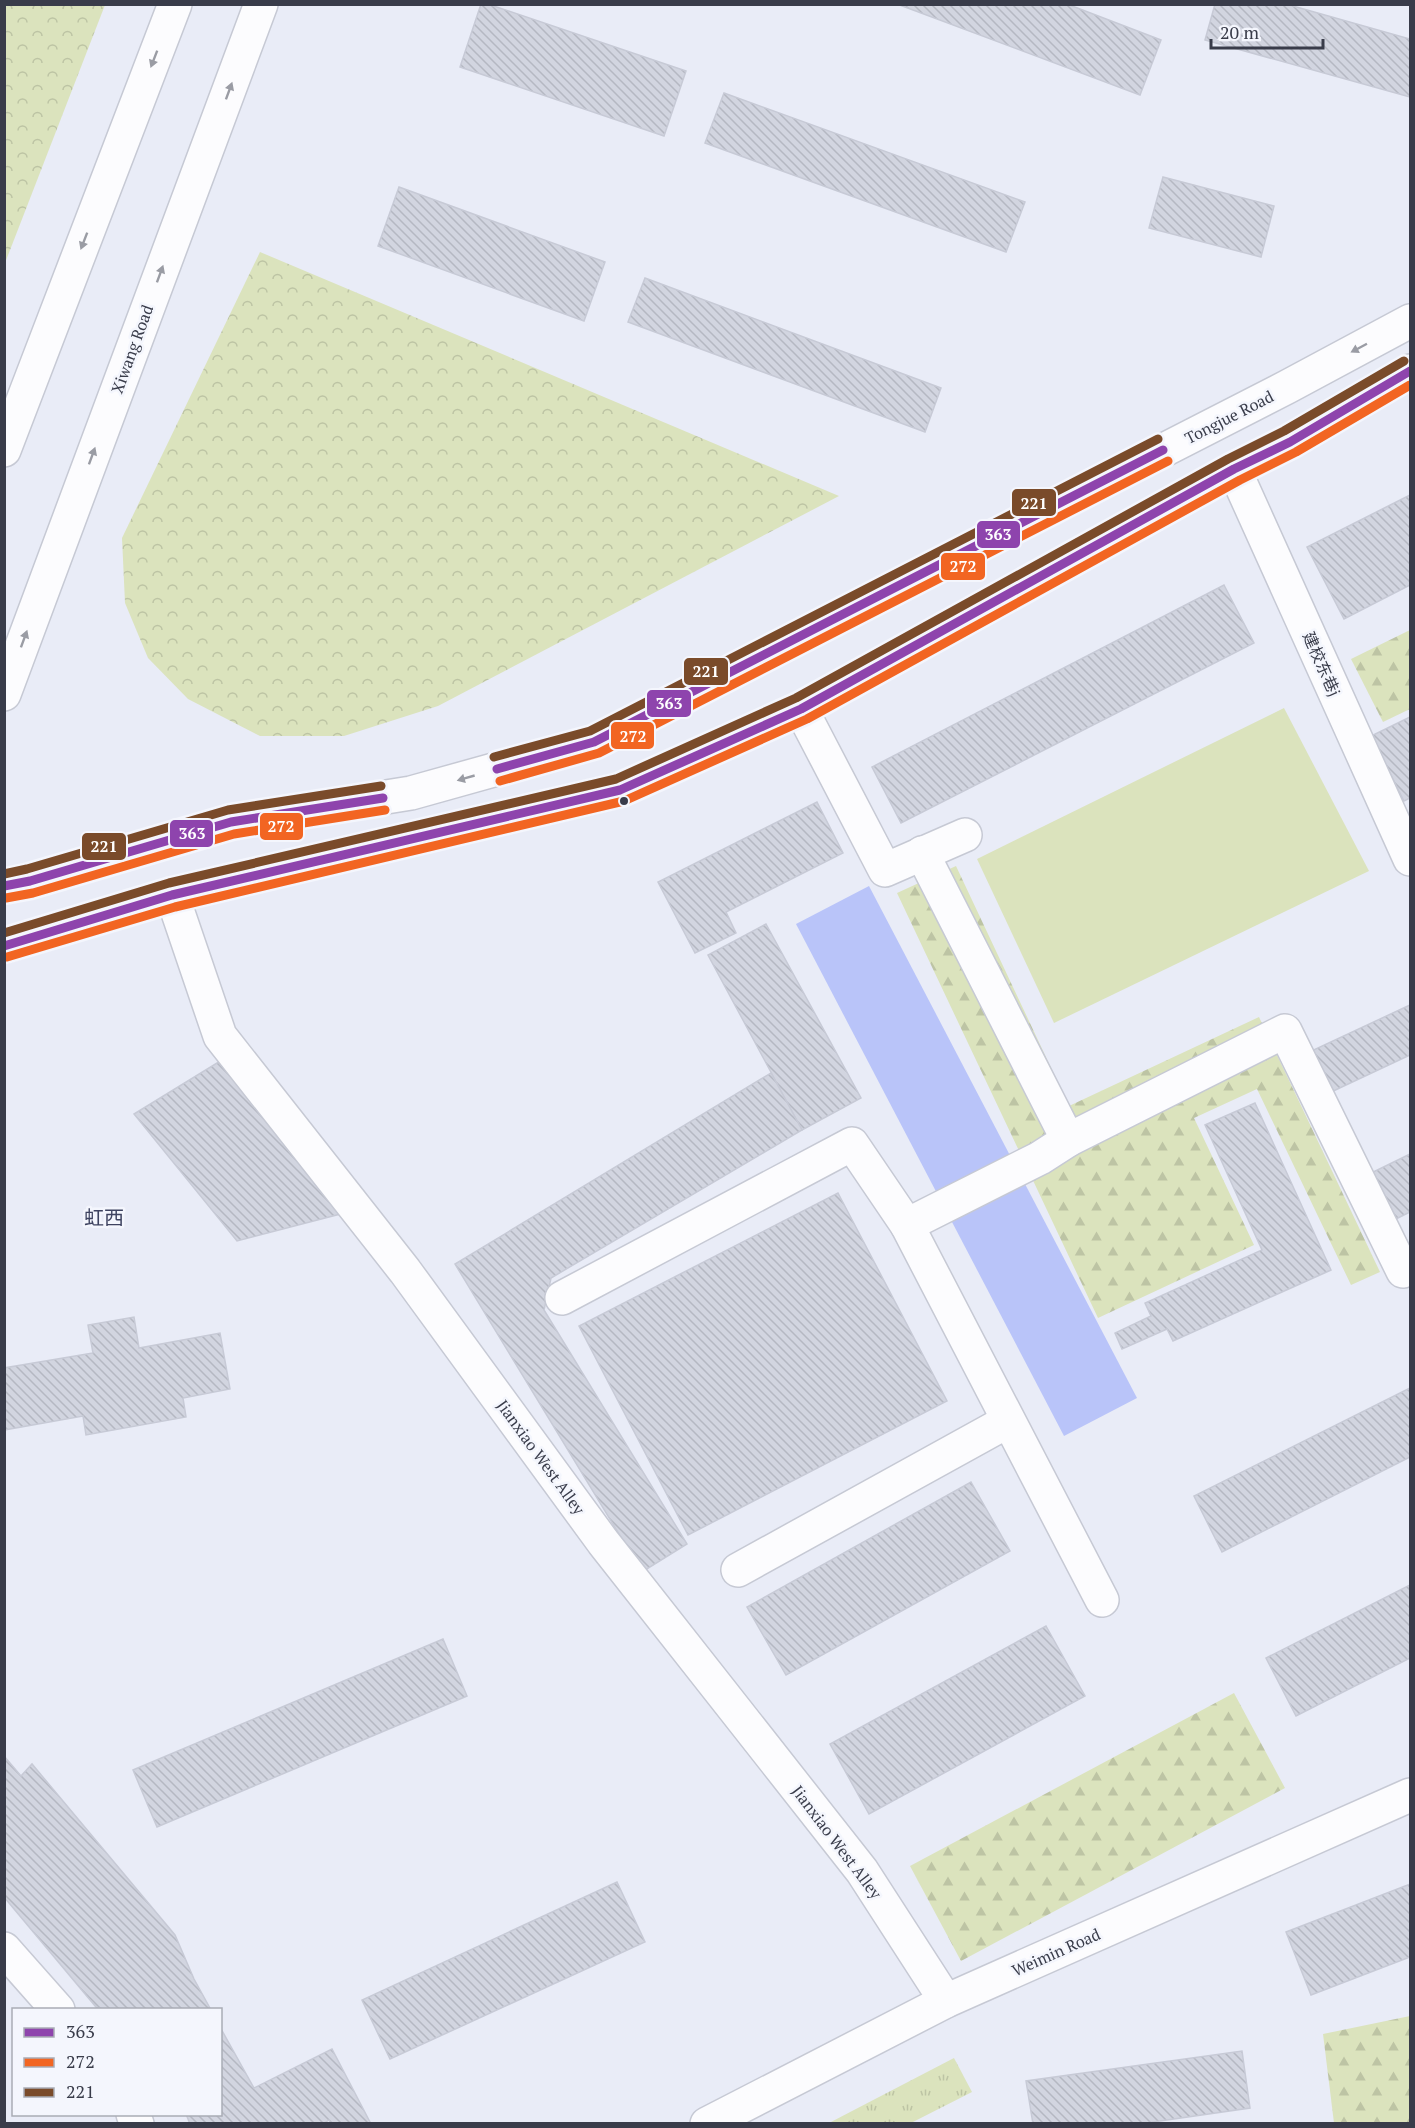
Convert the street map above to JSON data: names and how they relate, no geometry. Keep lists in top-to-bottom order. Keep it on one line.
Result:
{"streets":{"main road":["Xiwang Road","Tongjue Road","建校东巷j","Jianxiao West Alley","Weimin Road"]},"crossings":[["Jianxiao West Alley","Weimin Road"]],"districts":["虹西"],"lines":["transit line 221","transit line 363","transit line 272"],"legend":["363","272","221"],"scale_bar":"20 m"}
